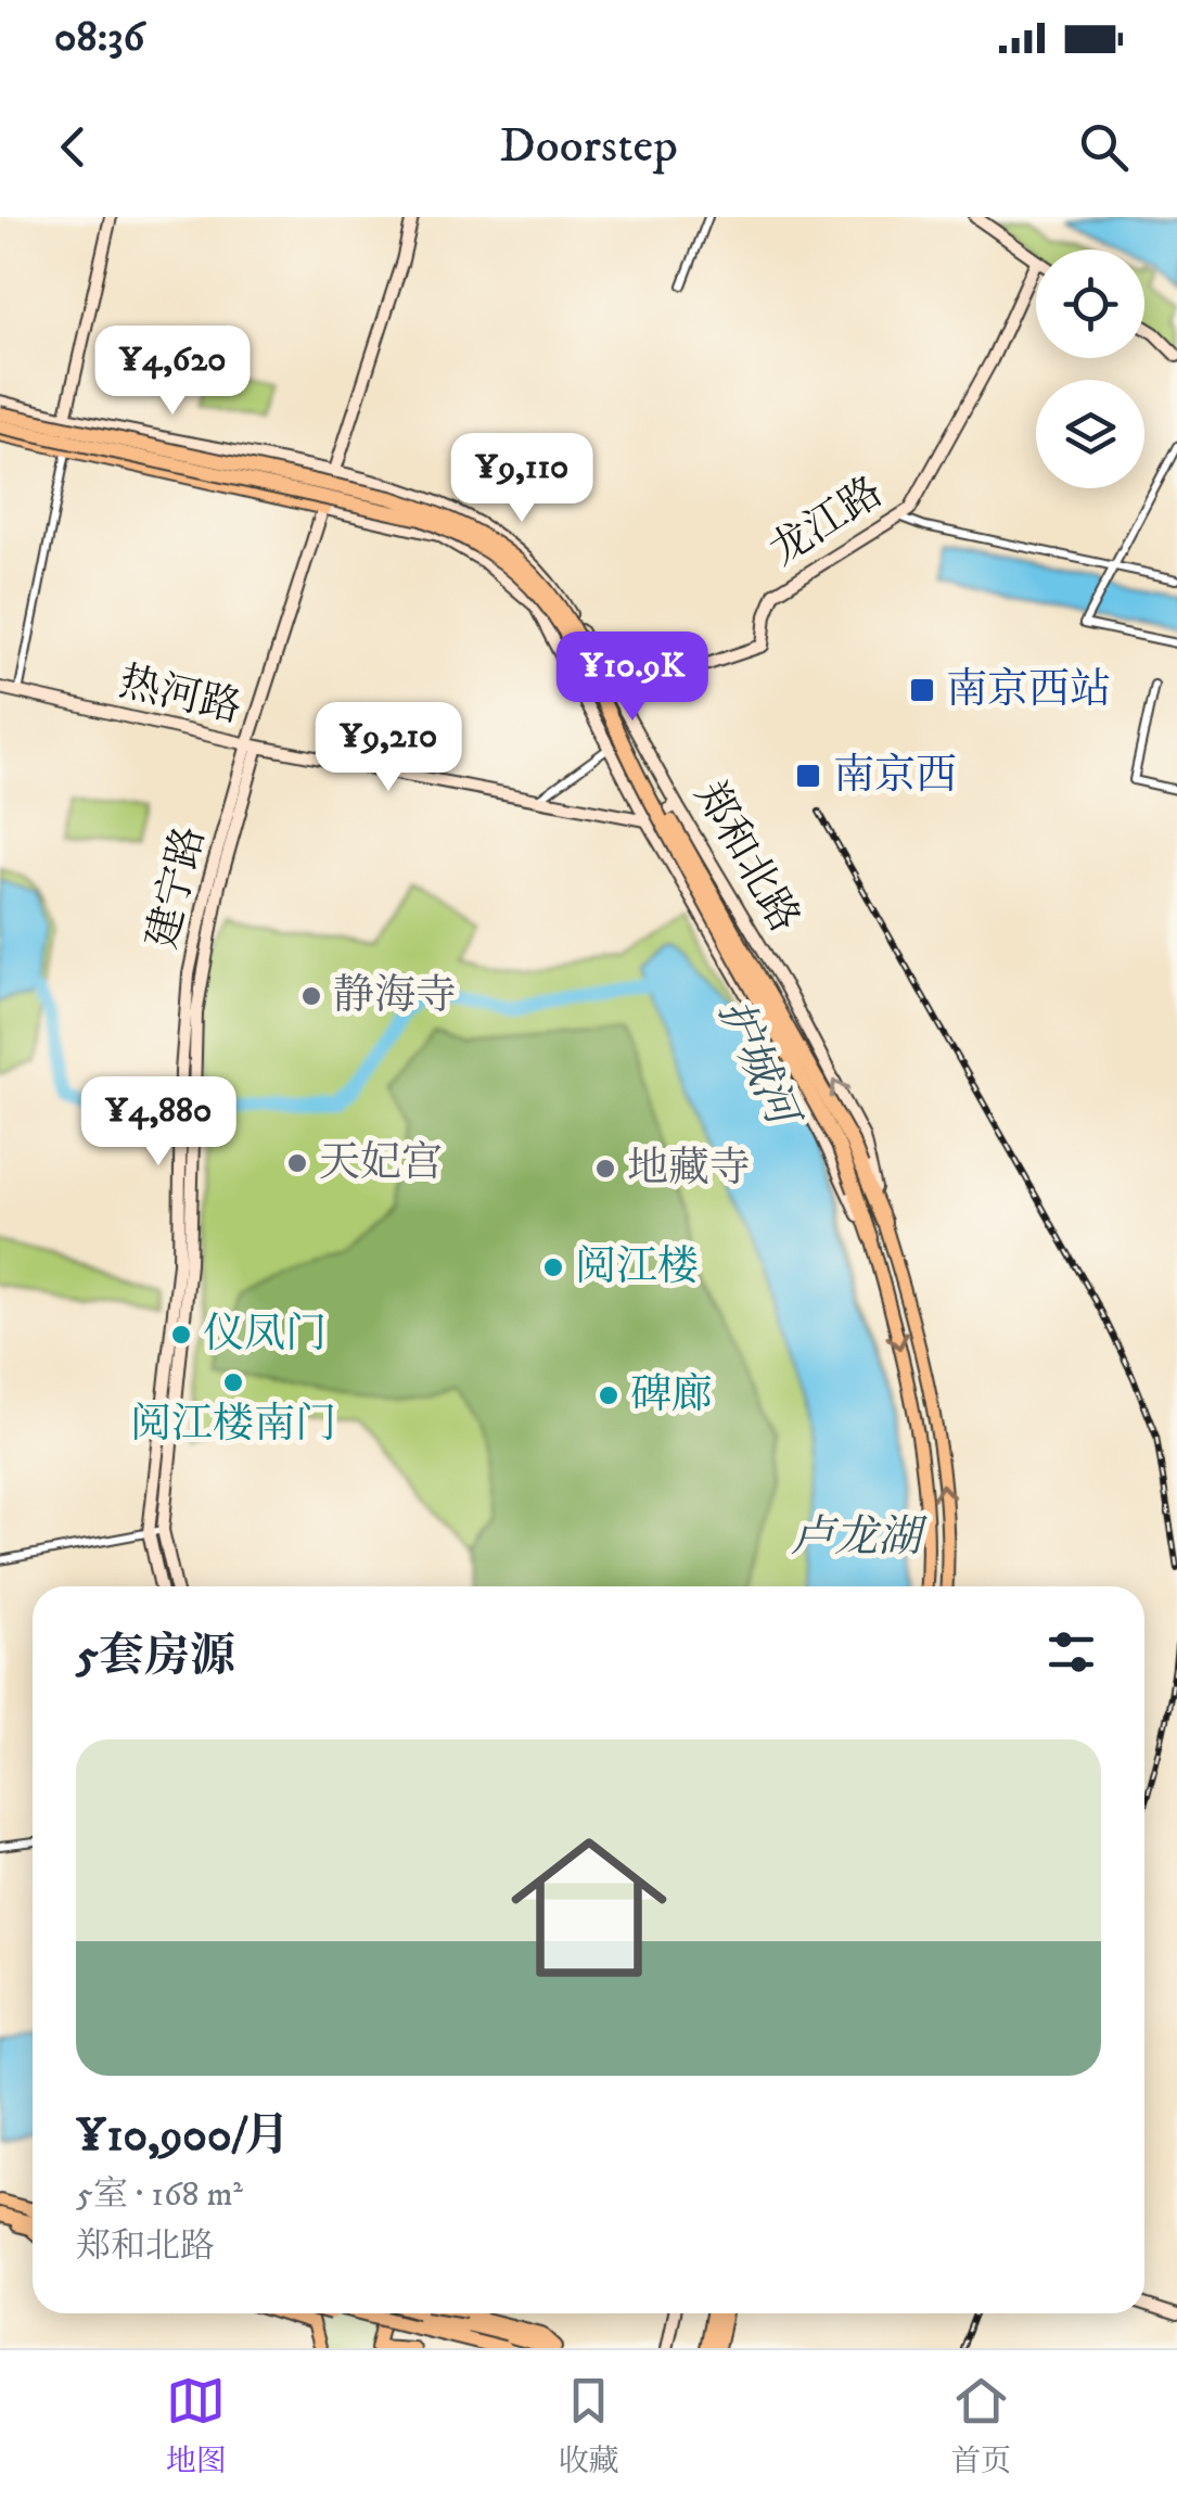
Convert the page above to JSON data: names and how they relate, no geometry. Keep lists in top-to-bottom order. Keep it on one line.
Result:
{"streets":{"highway":["郑和北路"],"main road":["龙江路","热河路","建宁路"]},"crossings":[["龙江路","郑和北路"],["热河路","郑和北路"],["热河路","建宁路"],["郑和北路","建宁路"]],"water":["护城河","卢龙湖"],"places":{"transit":["南京西站","南京西"],"other":["静海寺","天妃宫","地藏寺","阅江楼","仪凤门","阅江楼南门","碑廊"]},"page":{"status":"08:36","header":"Doorstep","price":["¥4,620","¥9,110","¥10.9K","¥9,210","¥4,880"],"heading":"5套房源","list":[{"name":"¥10,900/月","note":"5室 · 168 m² · 郑和北路"}],"tabs":["地图","收藏","首页"]}}
